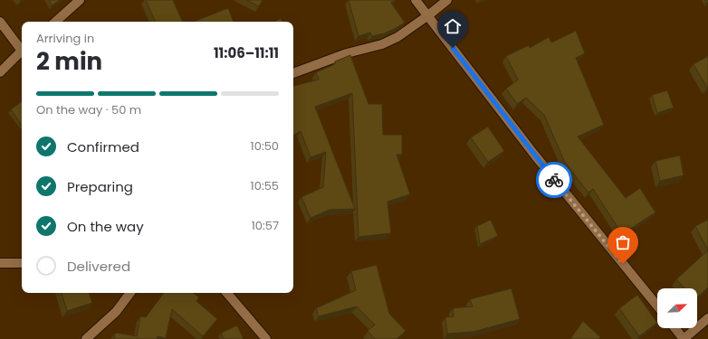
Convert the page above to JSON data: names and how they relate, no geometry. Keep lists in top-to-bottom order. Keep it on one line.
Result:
{"north":"top right","page":{"heading":["2 min","Arriving in","11:06–11:11"],"bar":"On the way · 50 m","list":[["Confirmed","10:50"],["Preparing","10:55"],["On the way","10:57"],"Delivered"]}}
